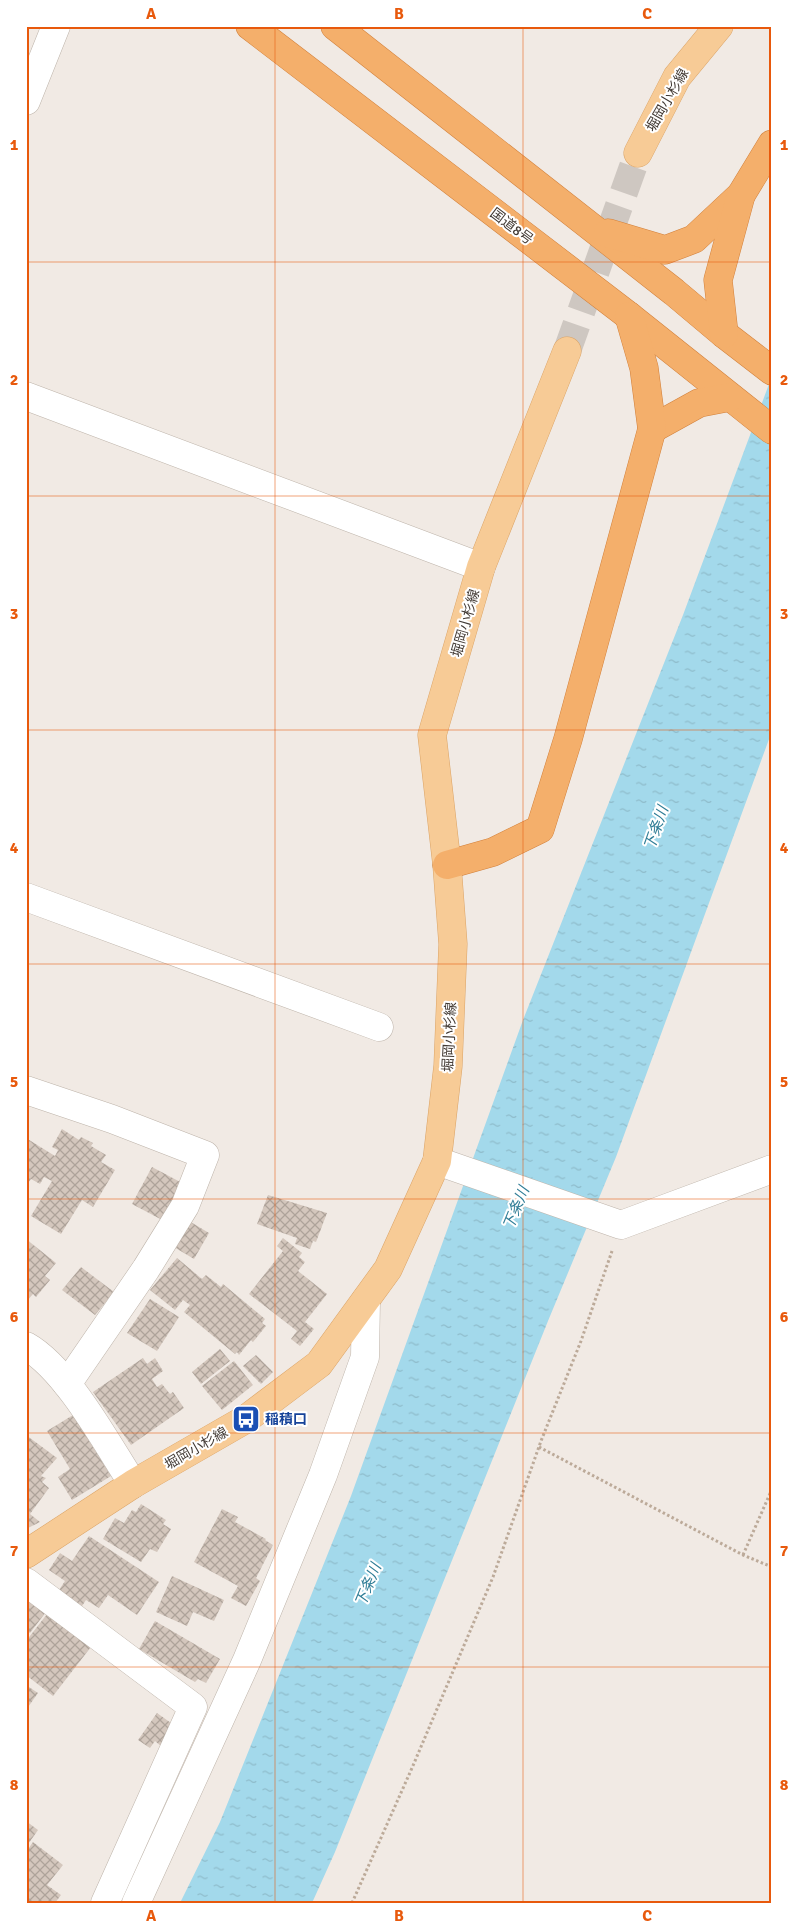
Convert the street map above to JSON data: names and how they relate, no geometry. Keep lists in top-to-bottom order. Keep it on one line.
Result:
{"streets":{"highway":["国道8号"],"main road":["堀岡小杉線"]},"water":["下条川"],"places":{"bus stop":["稲積口"]},"grid":{"columns":["A","B","C"],"rows":["1","2","3","4","5","6","7","8"]}}
